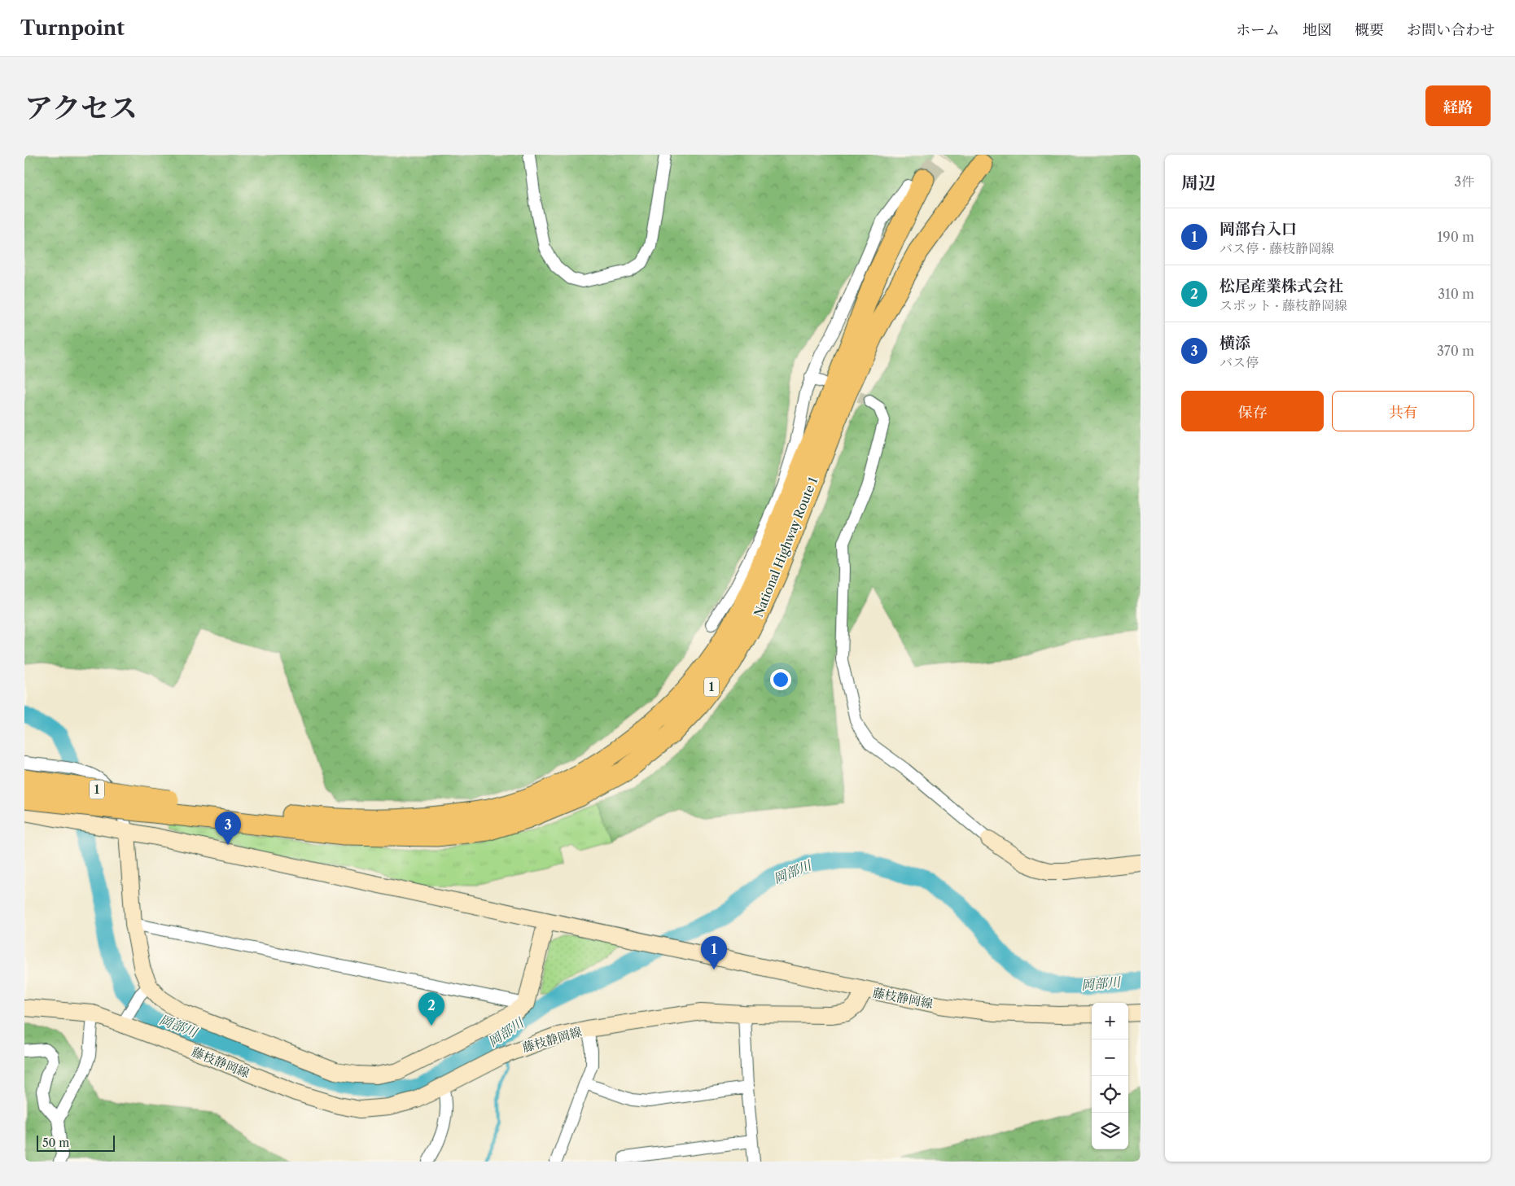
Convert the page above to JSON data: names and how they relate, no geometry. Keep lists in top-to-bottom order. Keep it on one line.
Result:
{"streets":{"highway":["National Highway Route 1","1"],"street":["藤枝静岡線"]},"water":["岡部川"],"scale_bar":"50 m","page":{"header":"Turnpoint","nav":["ホーム","地図","概要","お問い合わせ"],"title":"アクセス","buttons":["経路",["保存","共有"]],"heading":["周辺","3件"],"list":[{"mark":"1","name":"岡部台入口","note":"バス停 · 藤枝静岡線","value":"190 m"},{"mark":"2","name":"松尾産業株式会社","note":"スポット · 藤枝静岡線","value":"310 m"},{"mark":"3","name":"横添","note":"バス停","value":"370 m"}],"pins":["3","1","2"],"map_buttons":["+","−"],"scale":"50 m"}}
